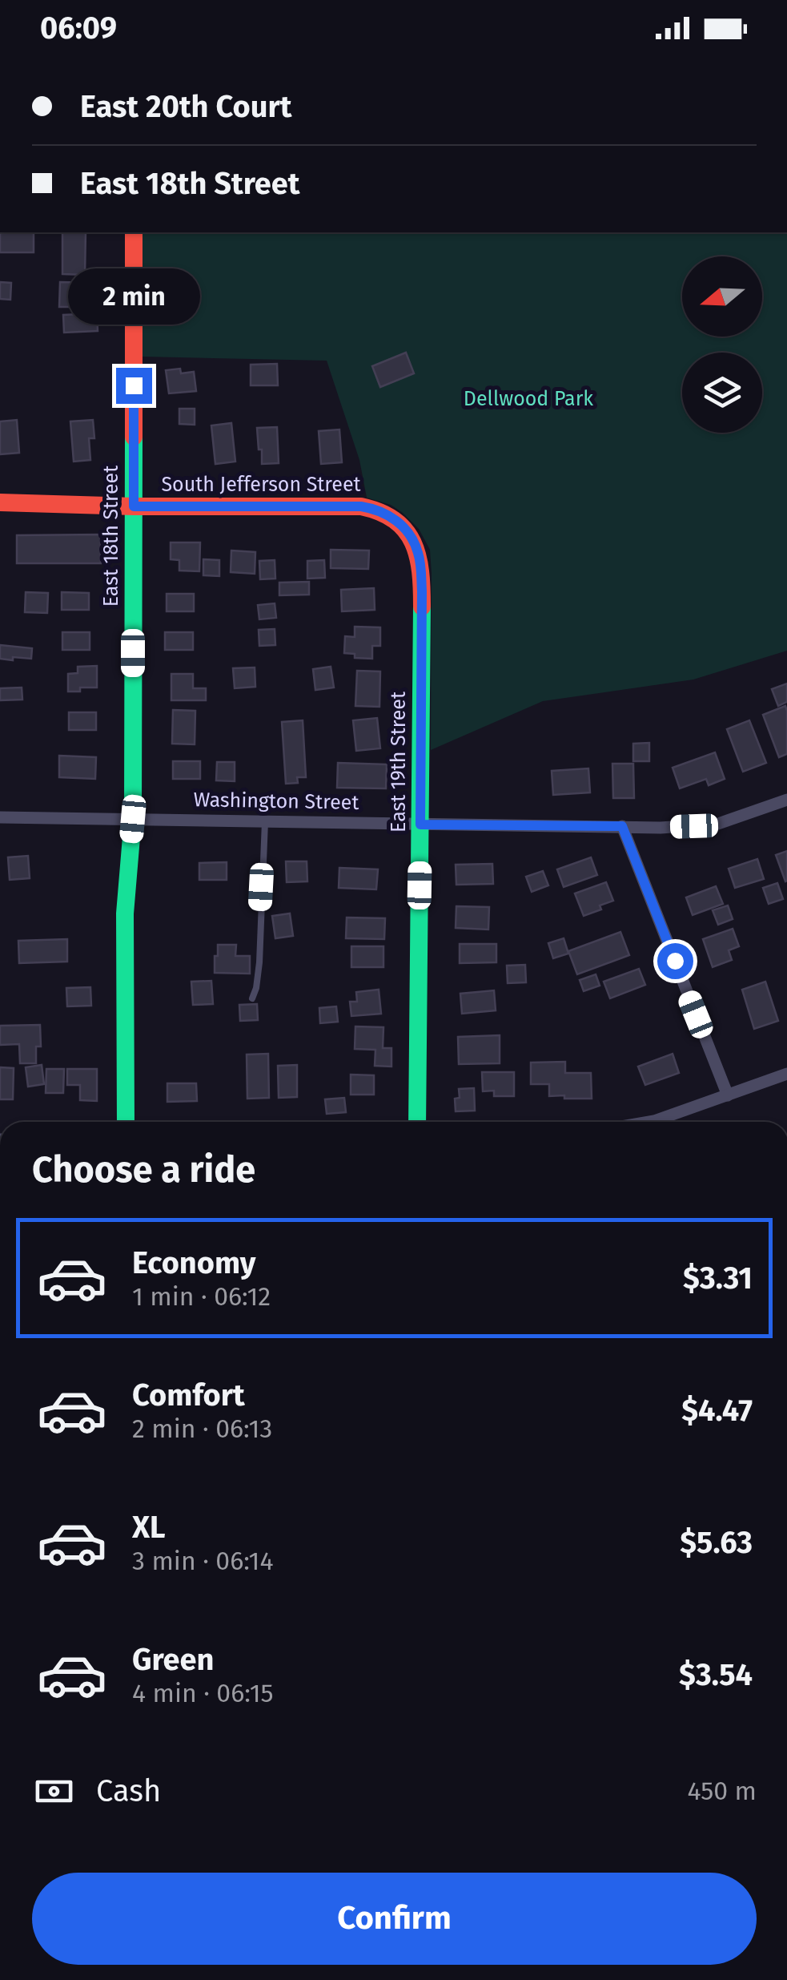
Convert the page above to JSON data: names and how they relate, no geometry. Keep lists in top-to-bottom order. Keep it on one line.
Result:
{"streets":{"street":["South Jefferson Street","East 18th Street","East 19th Street","Washington Street"]},"crossings":[["South Jefferson Street","East 18th Street"],["South Jefferson Street","East 19th Street"],["East 18th Street","Washington Street"],["East 19th Street","Washington Street"]],"parks":["Dellwood Park"],"north":"left","page":{"status":"06:09","banner":["East 20th Court","East 18th Street"],"bubble":"2 min","heading":"Choose a ride","list":[{"name":"Economy","note":"1 min · 06:12","value":"$3.31"},{"name":"Comfort","note":"2 min · 06:13","value":"$4.47"},{"name":"XL","note":"3 min · 06:14","value":"$5.63"},{"name":"Green","note":"4 min · 06:15","value":"$3.54"}],"pay":["Cash","450 m"],"buttons":"Confirm"}}
